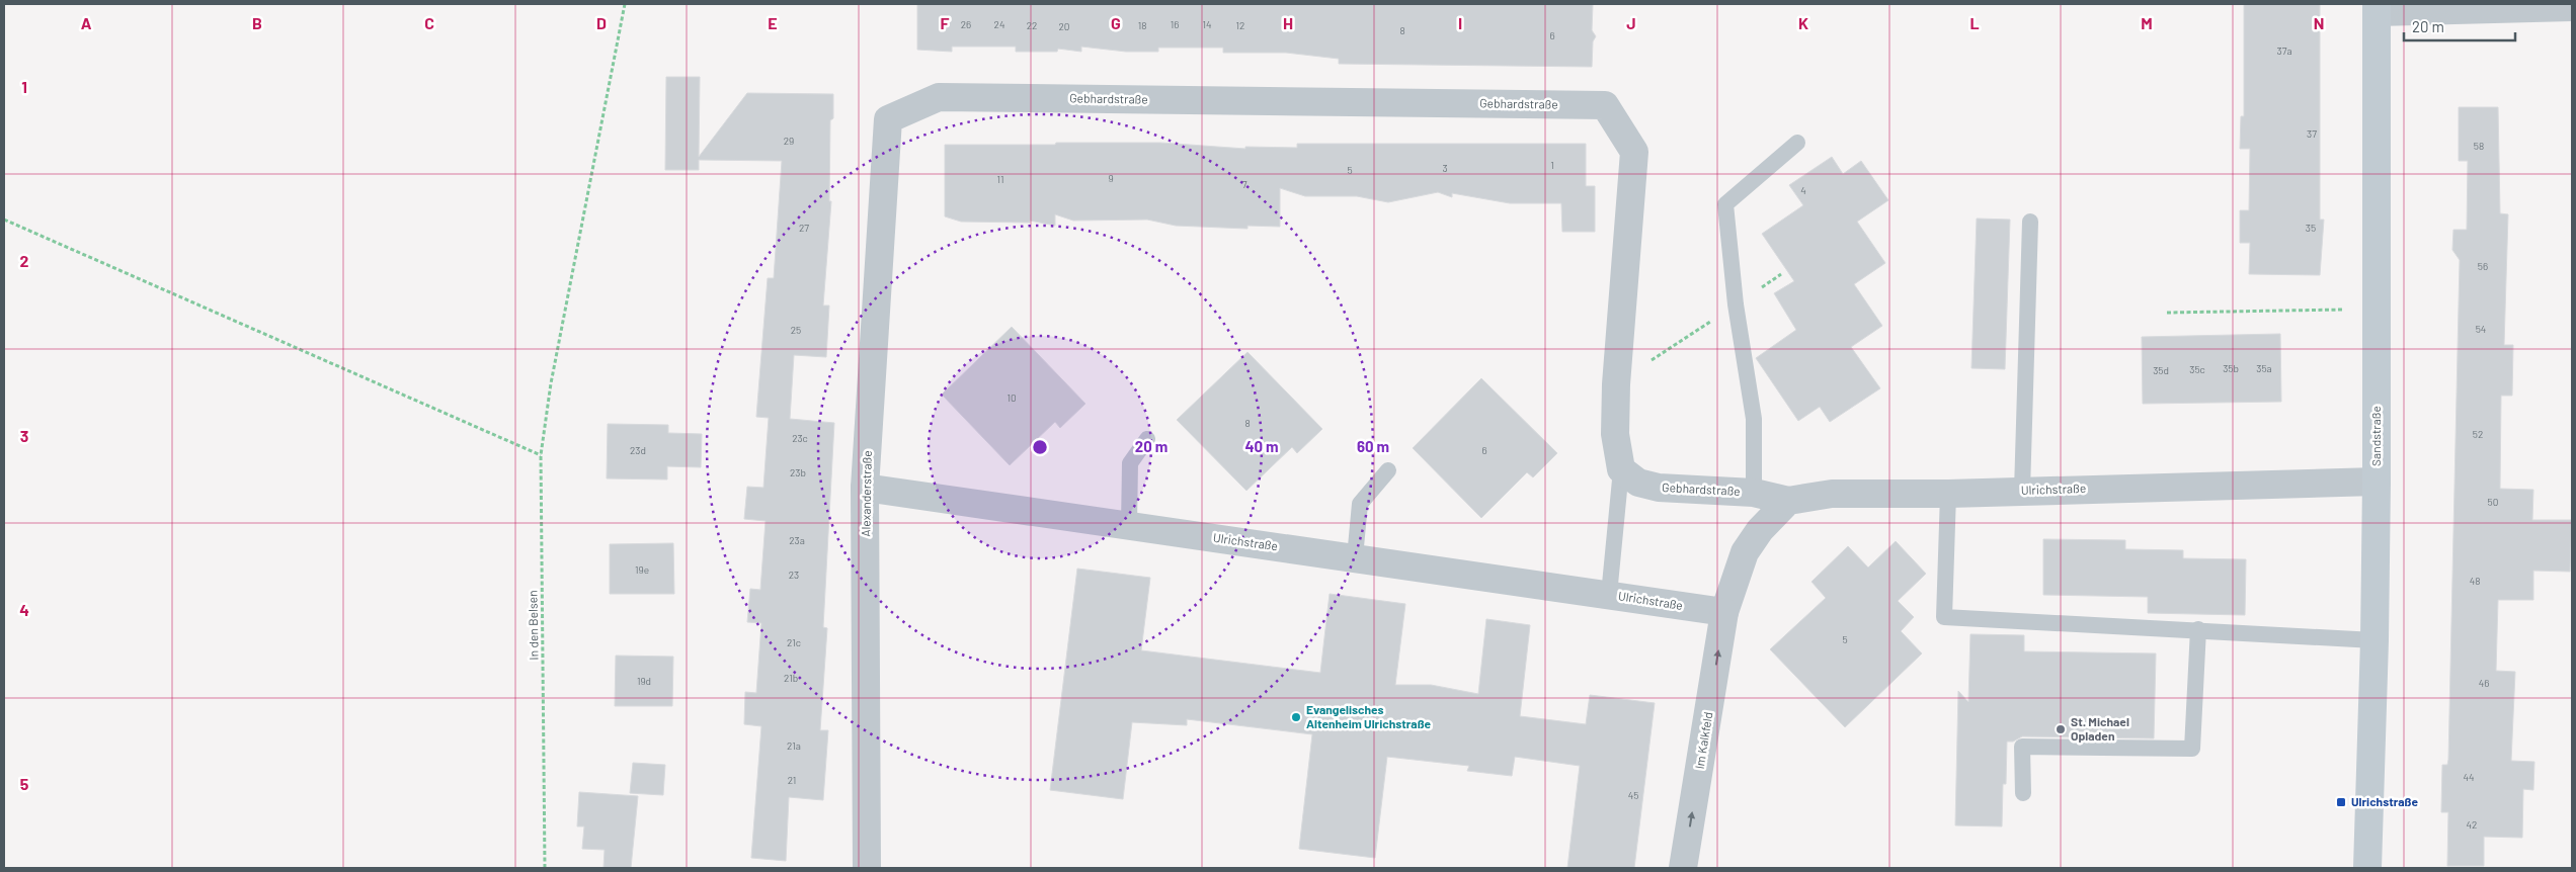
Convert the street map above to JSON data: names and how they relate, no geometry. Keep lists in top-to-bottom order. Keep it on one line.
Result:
{"streets":{"street":["Gebhardstraße","Sandstraße","Ulrichstraße","Alexanderstraße","Im Kalkfeld"],"path":["In den Belsen"]},"crossings":[["Gebhardstraße","Ulrichstraße"],["Gebhardstraße","Alexanderstraße"],["Sandstraße","Ulrichstraße"],["Ulrichstraße","Alexanderstraße"],["Ulrichstraße","Im Kalkfeld"]],"one_way":["Im Kalkfeld"],"places":{"other":["Evangelisches Altenheim Ulrichstraße","St. Michael Opladen"],"transit":["Ulrichstraße"]},"house_numbers":["26","24","16","14","22","18","12","20","8","6","37a","37","29","58","1","3","5","9","11","7","4","27","35","56","54","25","35b","35a","35c","35d","10","8","52","23c","23d","6","23b","50","23a","19e","23","48","5","21c","21b","19d","46","21a","44","21","45","42"],"scale_bar":"20 m","grid":{"columns":["A","B","C","D","E","F","G","H","I","J","K","L","M","N"],"rows":["1","2","3","4","5"]},"rings":["20 m","40 m","60 m"]}
